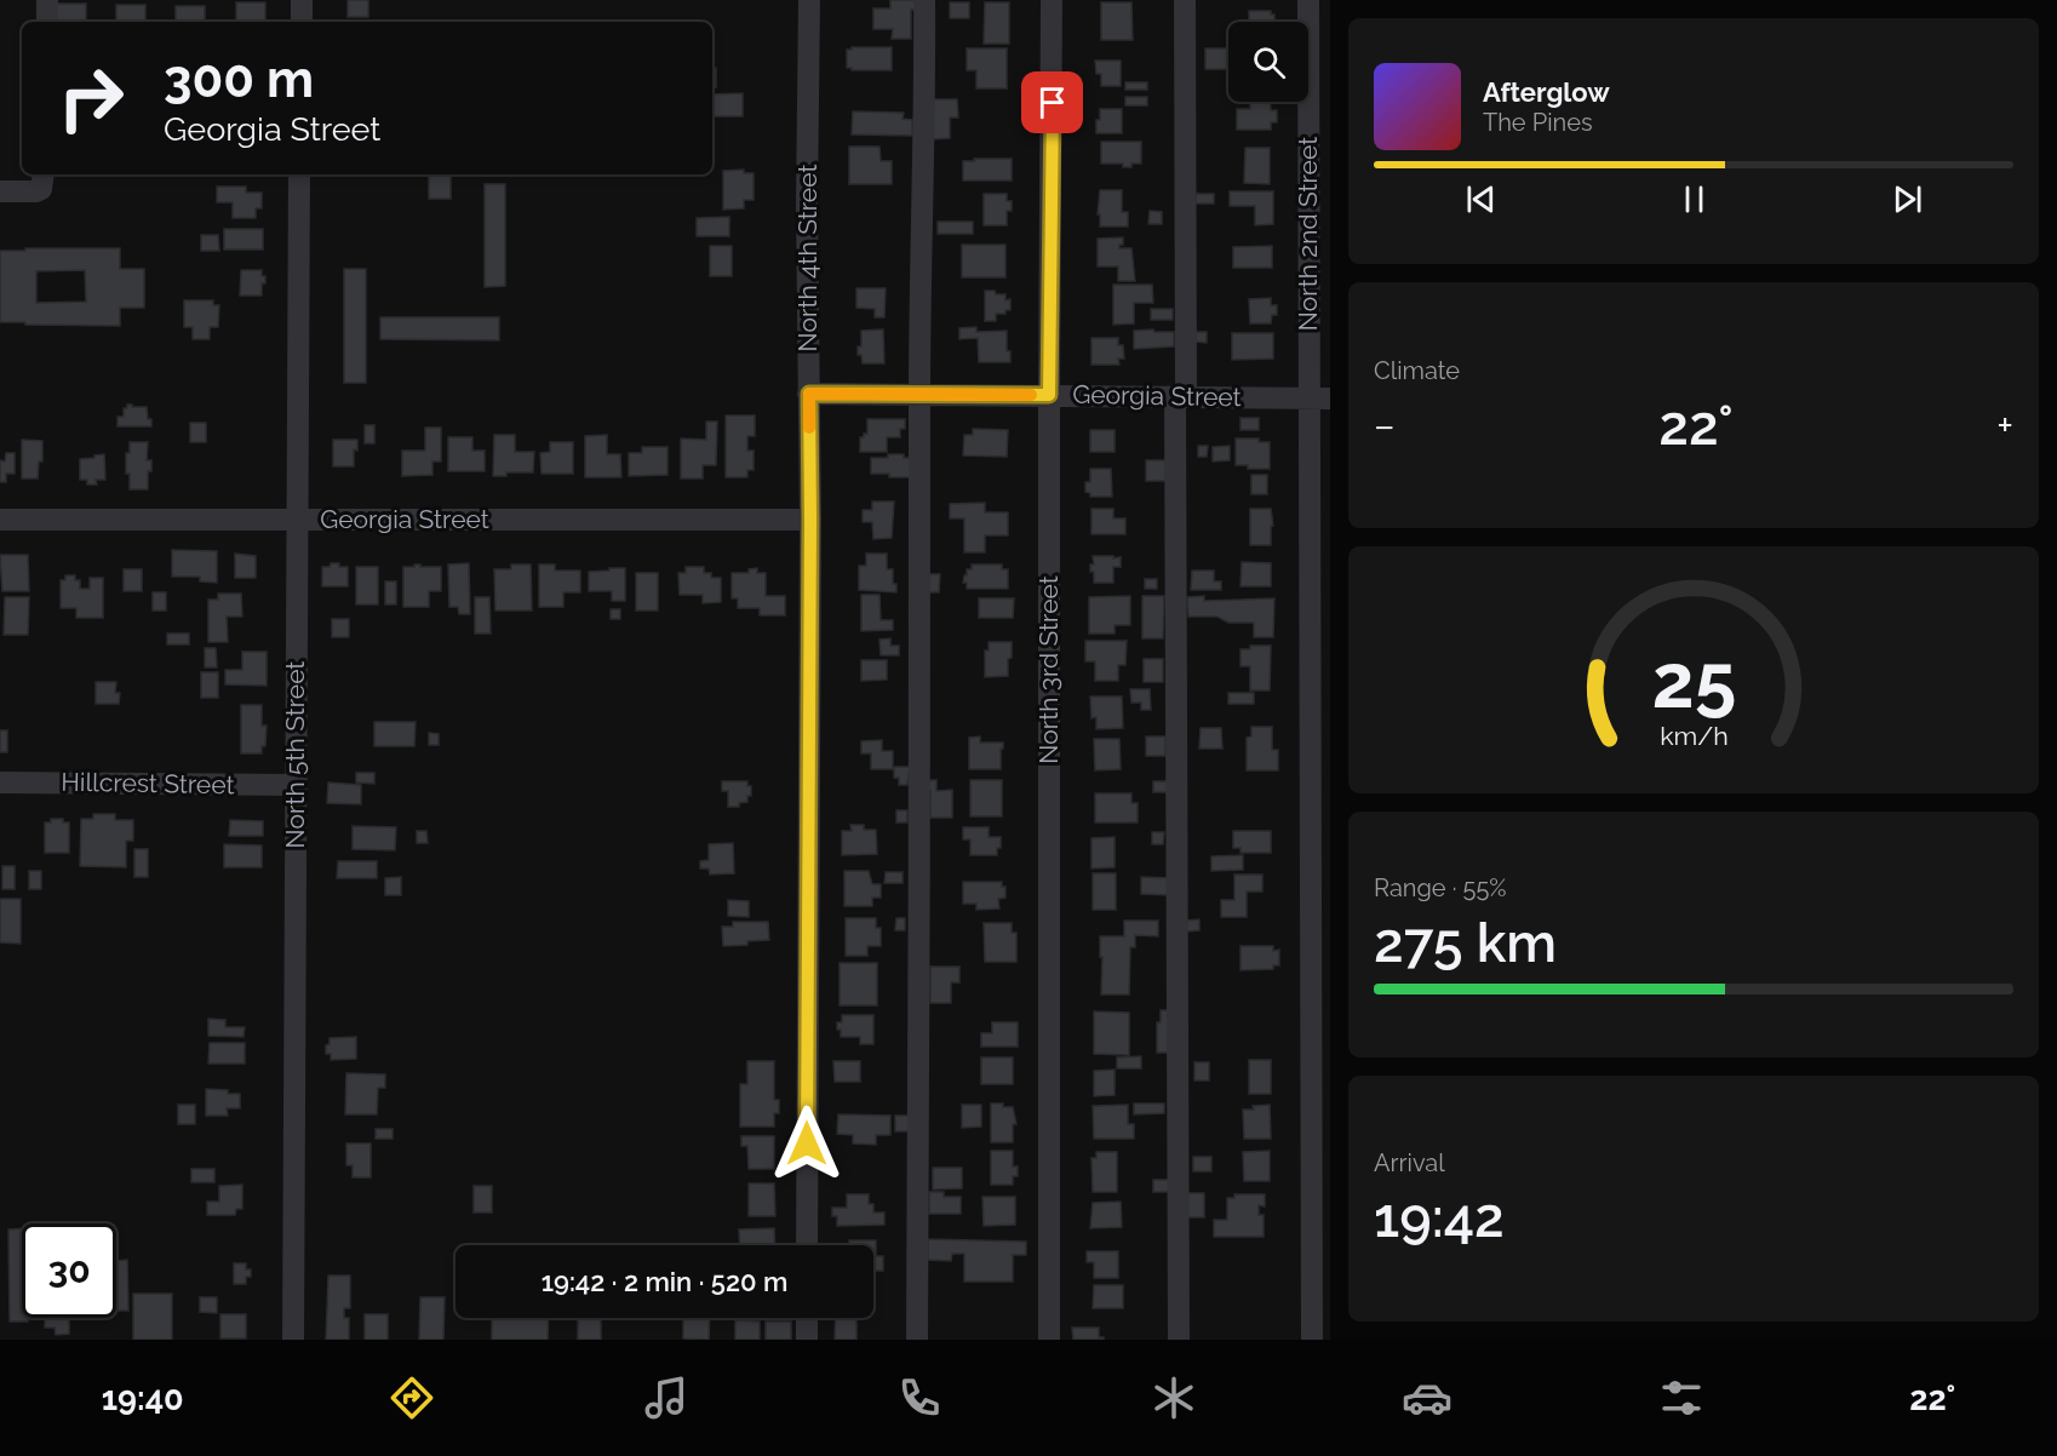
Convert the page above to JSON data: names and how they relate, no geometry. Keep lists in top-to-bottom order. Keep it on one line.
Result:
{"streets":{"street":["North 2nd Street","North 4th Street","Georgia Street","North 3rd Street","North 5th Street","Hillcrest Street"]},"crossings":[["North 2nd Street","Georgia Street"],["North 4th Street","Georgia Street"],["Georgia Street","North 3rd Street"],["Georgia Street","North 5th Street"],["North 5th Street","Hillcrest Street"]],"page":{"turn":["300 m","Georgia Street"],"song":["Afterglow","The Pines"],"tile":["Climate",["Range · 55%","275 km"],["Arrival","19:42"]],"heat":["−","22°","+"],"limit":"30","trip":"19:42 · 2 min · 520 m","tabs":["19:40","22°"],"gauge":["25","km/h"]}}
